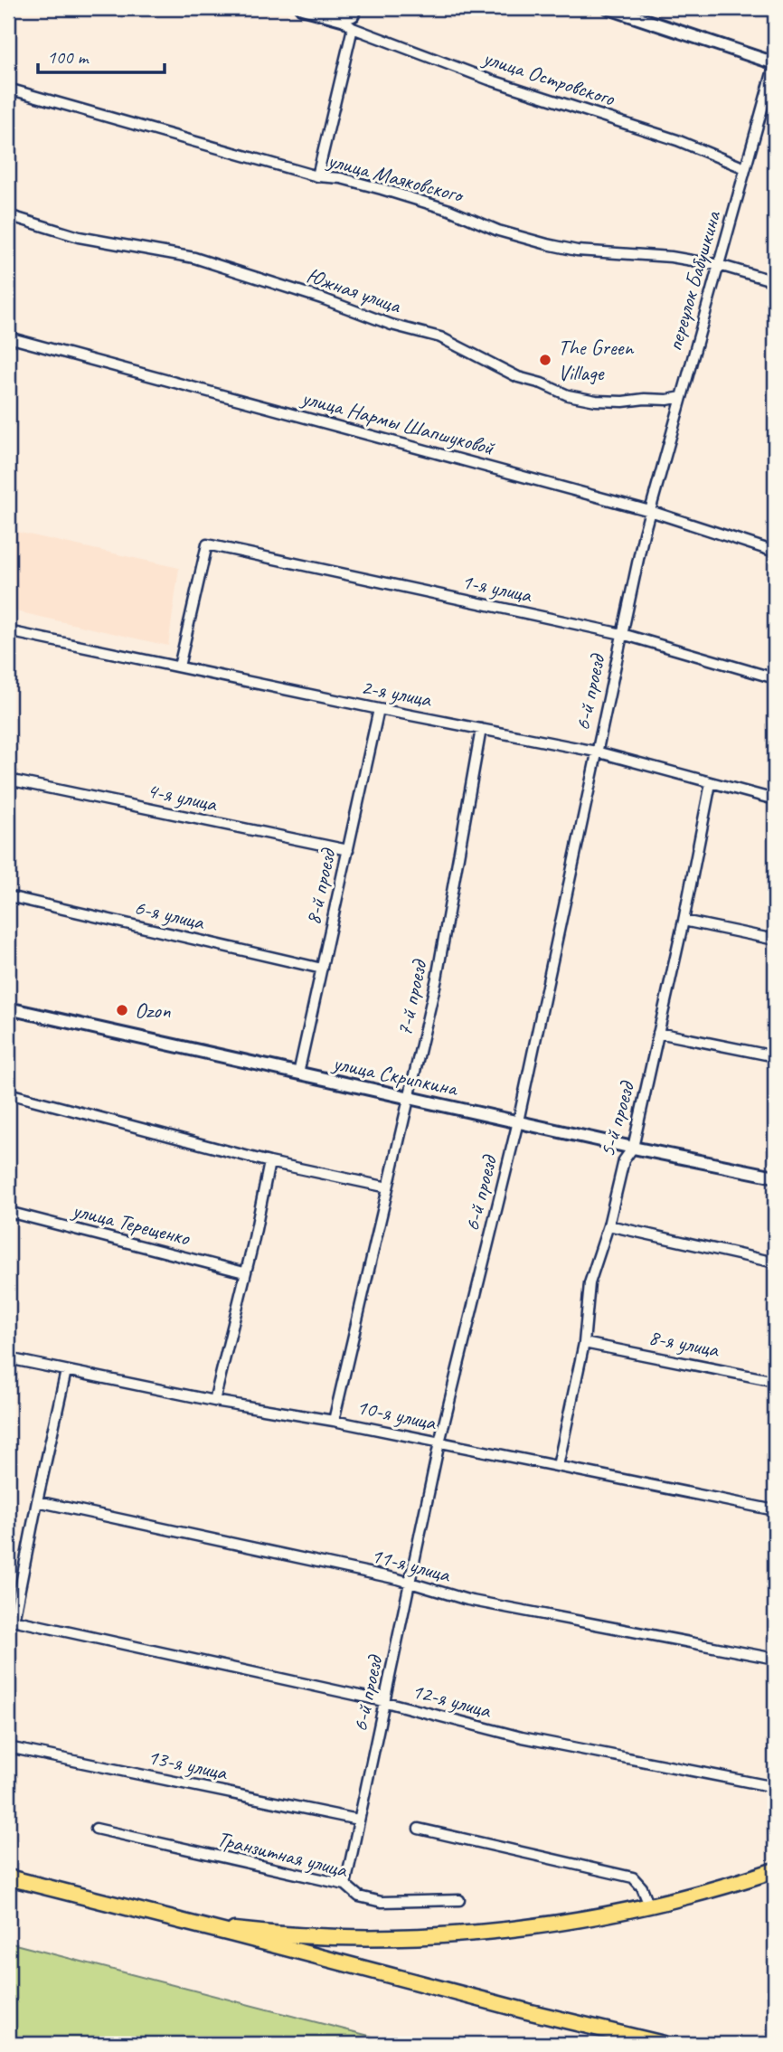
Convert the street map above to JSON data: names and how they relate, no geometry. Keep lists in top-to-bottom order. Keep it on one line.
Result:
{"streets":{"street":["улица Островского","улица Маяковского","переулок Бабушкина","Южная улица","улица Нармы Шапшуковой","1-я улица","2-я улица","6-й проезд","4-я улица","8-й проезд","6-я улица","7-й проезд","улица Скрипкина","5-й проезд","улица Терещенко","8-я улица","10-я улица","11-я улица","12-я улица","13-я улица","Транзитная улица"]},"crossings":[["улица Островского","переулок Бабушкина"],["улица Маяковского","переулок Бабушкина"],["переулок Бабушкина","Южная улица"],["переулок Бабушкина","улица Нармы Шапшуковой"],["переулок Бабушкина","6-й проезд"],["улица Нармы Шапшуковой","6-й проезд"],["1-я улица","2-я улица"],["1-я улица","6-й проезд"],["2-я улица","6-й проезд"],["2-я улица","8-й проезд"],["2-я улица","7-й проезд"],["2-я улица","5-й проезд"],["6-й проезд","улица Скрипкина"],["6-й проезд","10-я улица"],["6-й проезд","11-я улица"],["6-й проезд","12-я улица"],["6-й проезд","13-я улица"],["6-й проезд","Транзитная улица"],["4-я улица","8-й проезд"],["8-й проезд","6-я улица"],["8-й проезд","улица Скрипкина"],["7-й проезд","улица Скрипкина"],["7-й проезд","10-я улица"],["улица Скрипкина","5-й проезд"],["5-й проезд","8-я улица"],["5-й проезд","10-я улица"]],"places":["The Green Village","Ozon"],"scale_bar":"100 m"}
